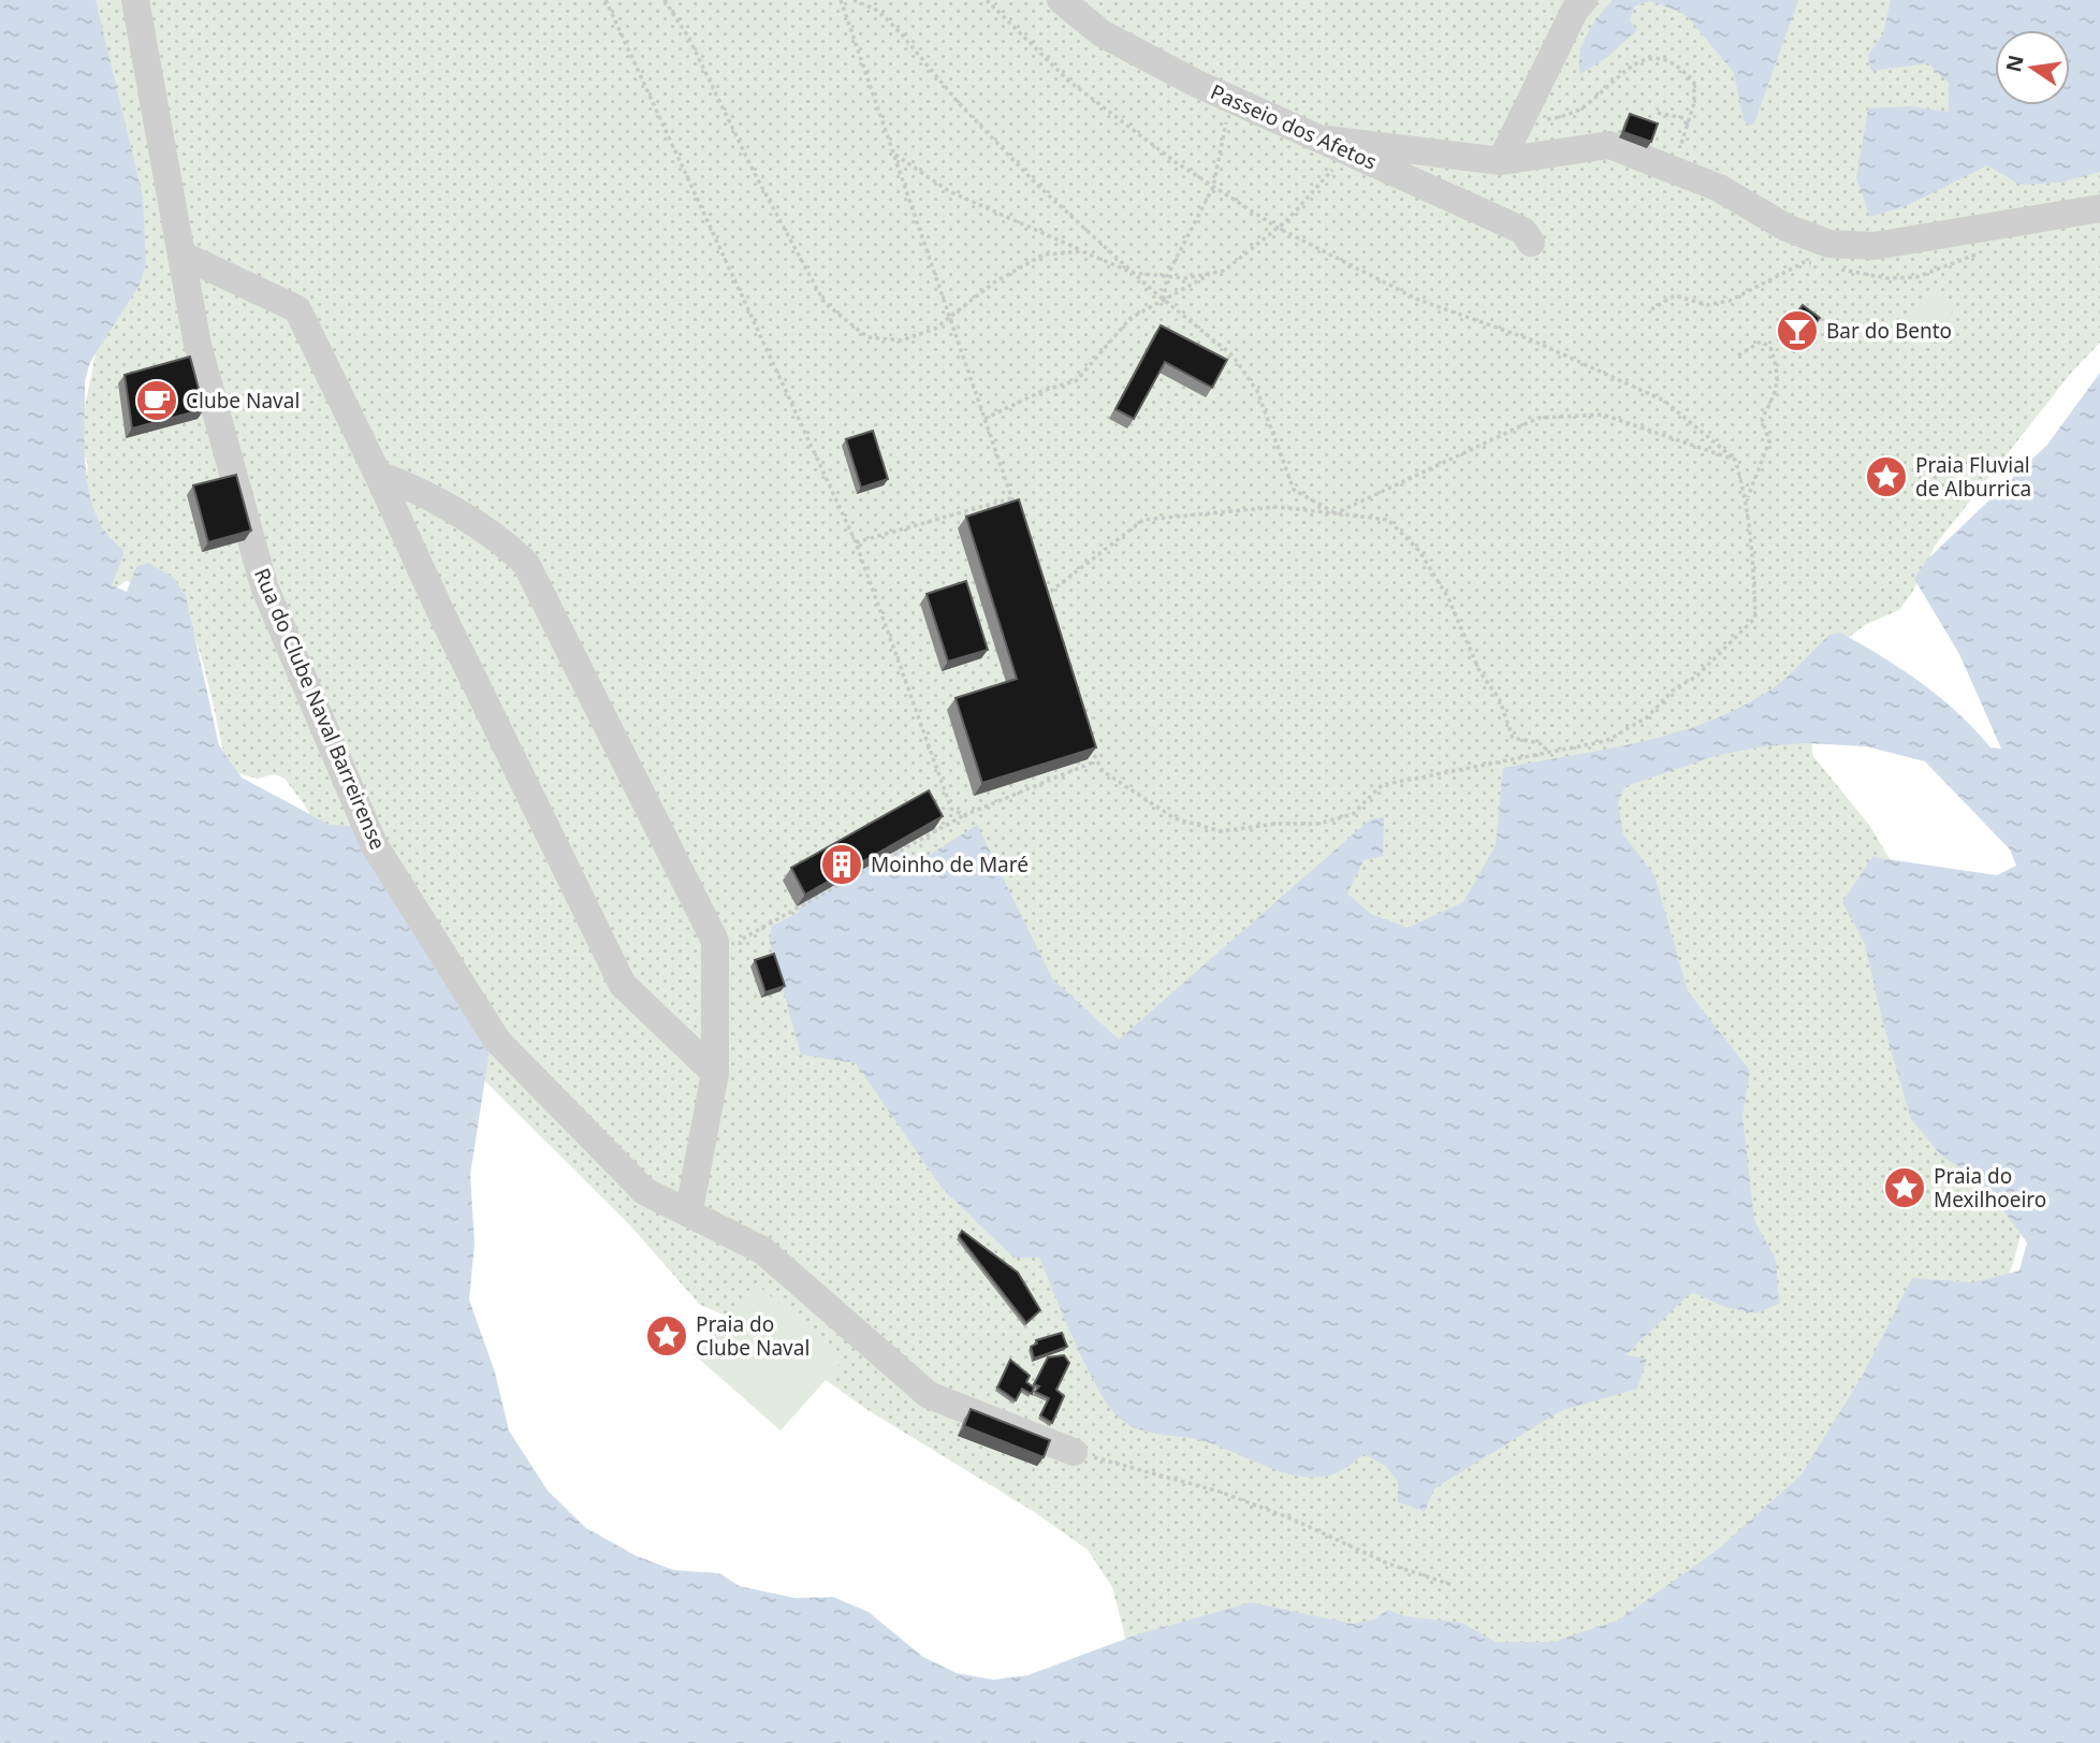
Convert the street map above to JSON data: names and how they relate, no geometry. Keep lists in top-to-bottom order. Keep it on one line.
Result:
{"streets":{"street":["Passeio dos Afetos","Rua do Clube Naval Barreirense"]},"places":{"bar":["Bar do Bento"],"cafe":["Clube Naval"],"place":["Praia Fluvial de Alburrica","Praia do Mexilhoeiro","Praia do Clube Naval"],"building":["Moinho de Maré"]},"north":"left"}
